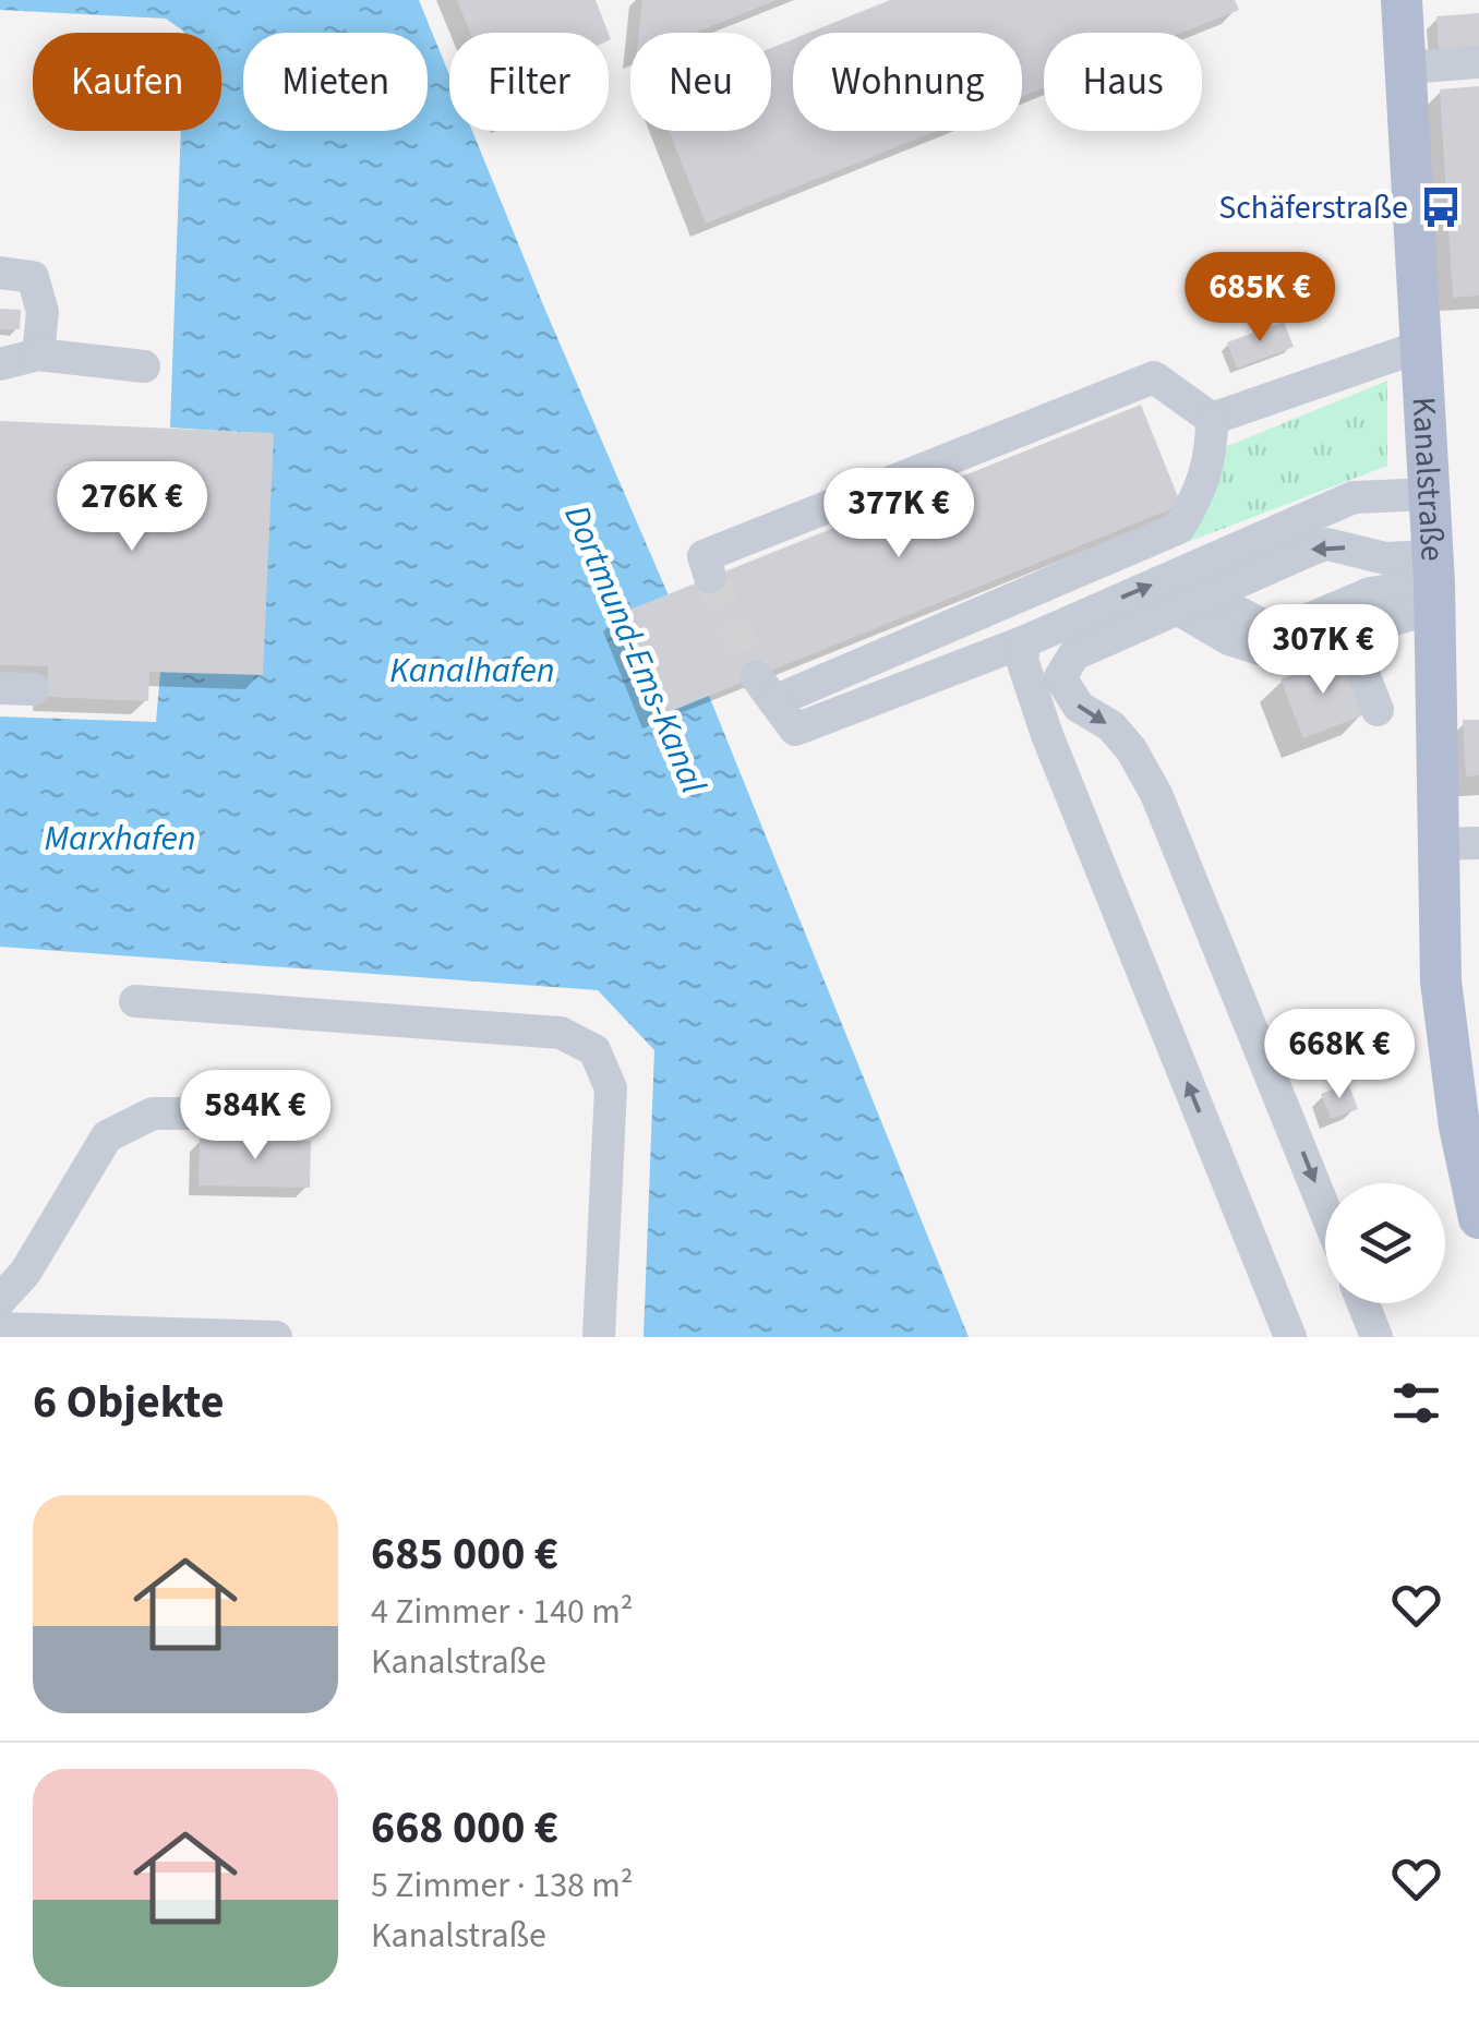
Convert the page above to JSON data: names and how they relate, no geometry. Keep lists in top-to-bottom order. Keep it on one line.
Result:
{"streets":{"main road":["Kanalstraße"]},"water":["Dortmund-Ems-Kanal","Kanalhafen","Marxhafen"],"places":{"bus stop":["Schäferstraße"]},"page":{"chip":["Kaufen","Mieten","Filter","Neu","Wohnung","Haus"],"price":["685K €","276K €","377K €","307K €","668K €","584K €"],"heading":"6 Objekte","list":[{"name":"685 000 €","note":"4 Zimmer · 140 m² · Kanalstraße"},{"name":"668 000 €","note":"5 Zimmer · 138 m² · Kanalstraße"}]}}
